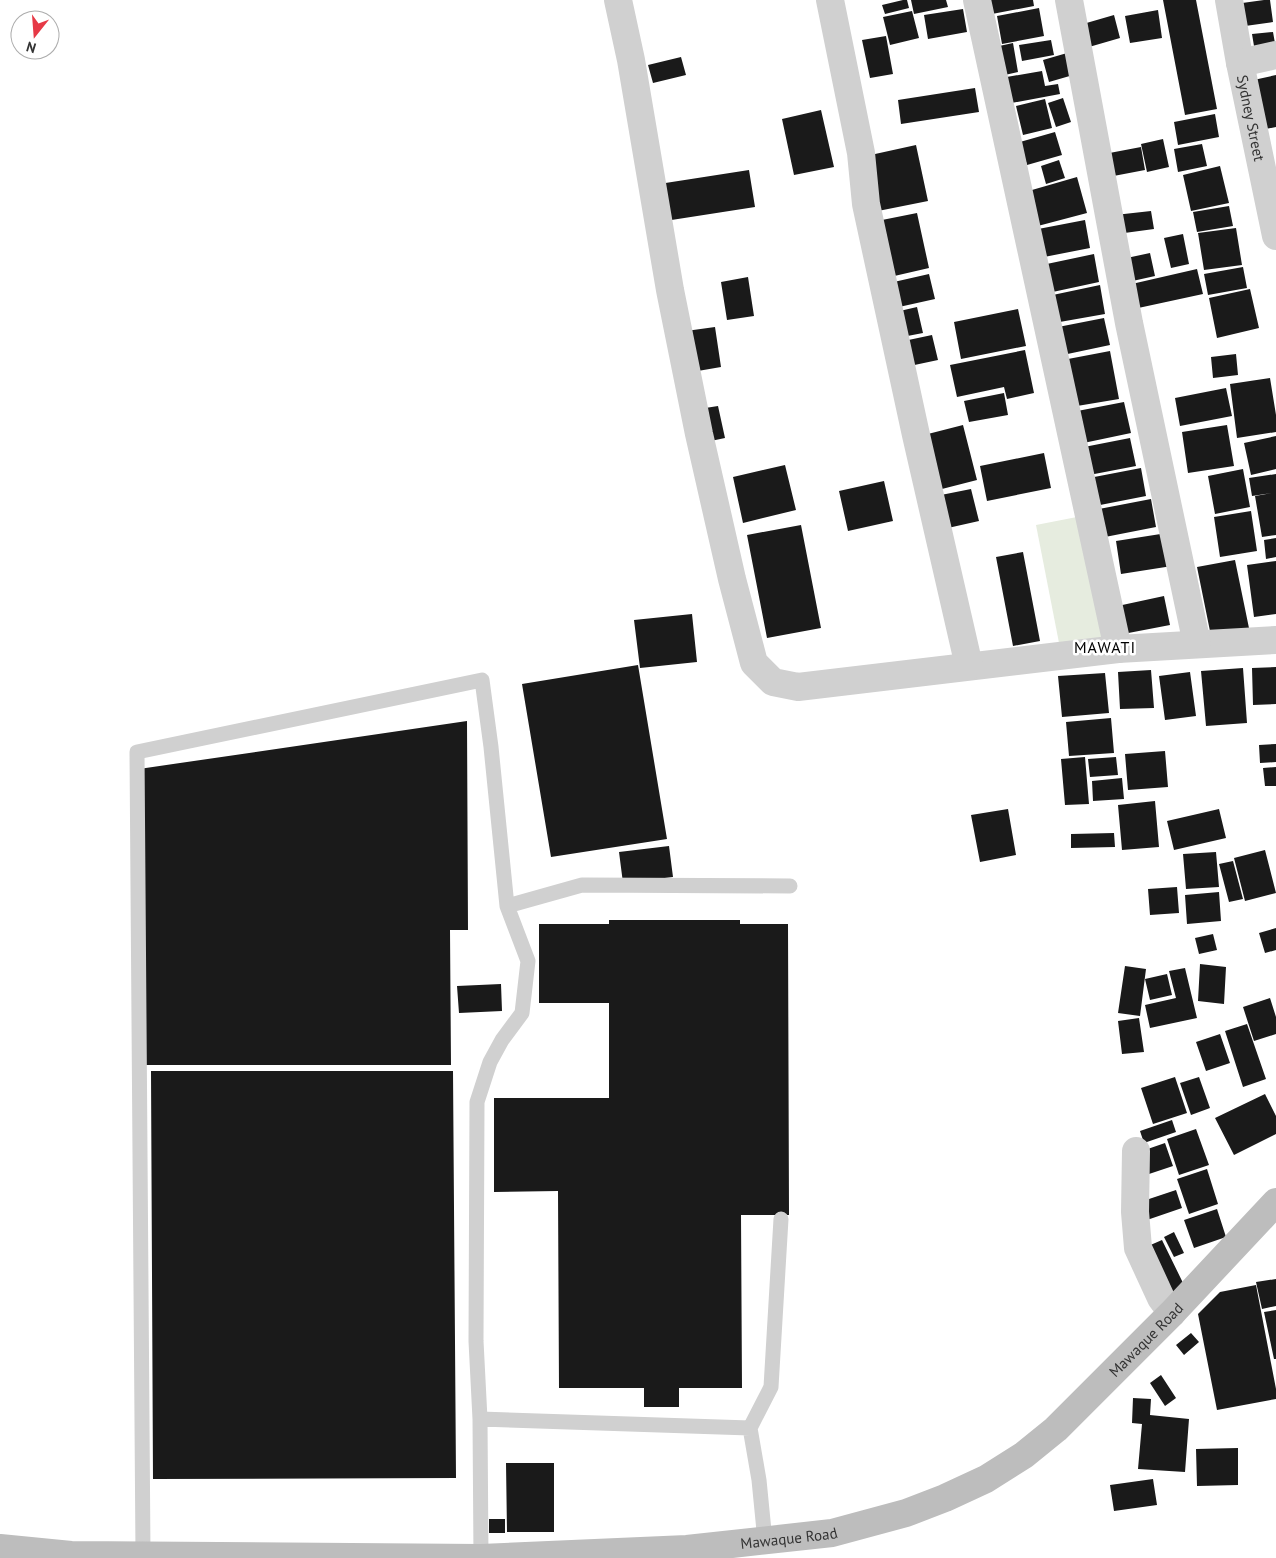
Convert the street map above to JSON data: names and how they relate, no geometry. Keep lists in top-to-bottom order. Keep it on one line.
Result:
{"streets":{"main road":["Mawaque Road"],"street":["Sydney Street"]},"districts":["MAWATI"],"north":"bottom"}
